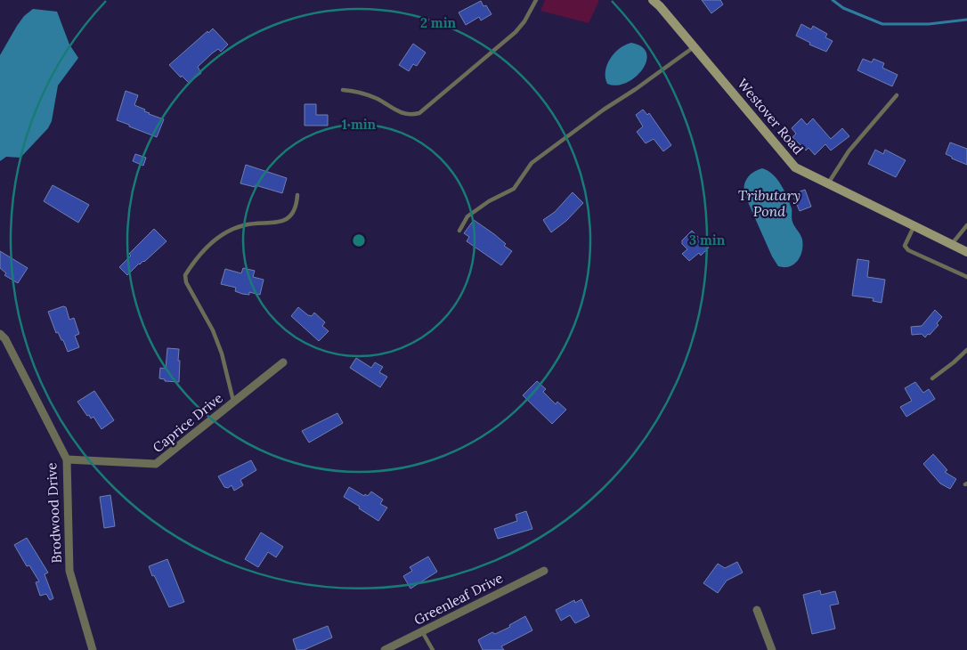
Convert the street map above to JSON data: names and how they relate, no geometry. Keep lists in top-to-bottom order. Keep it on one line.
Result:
{"streets":{"street":["Westover Road","Caprice Drive","Brodwood Drive","Greenleaf Drive"]},"crossings":[["Caprice Drive","Brodwood Drive"]],"water":["Tributary Pond"],"rings":["2 min","1 min","3 min"]}
